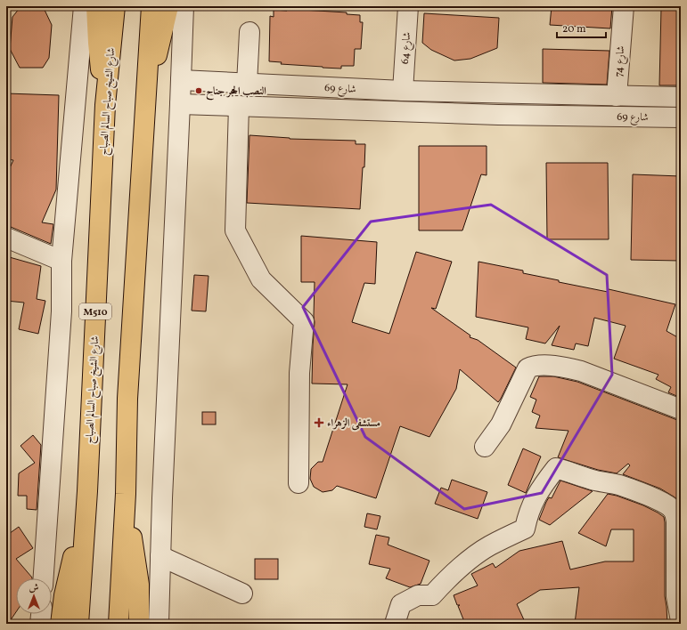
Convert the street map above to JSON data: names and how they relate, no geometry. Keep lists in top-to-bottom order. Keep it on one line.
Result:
{"streets":{"highway":["شارع الشيخ صباح السالم الصباح","M510"],"street":["شارع 64","شارع 74","شارع 69"]},"crossings":[["شارع 64","شارع 69"],["شارع 74","شارع 69"]],"places":{"other":["النصب الحجر جناح"],"health":["مستشفى الزهراء"]},"scale_bar":"20 m","north":"top"}
